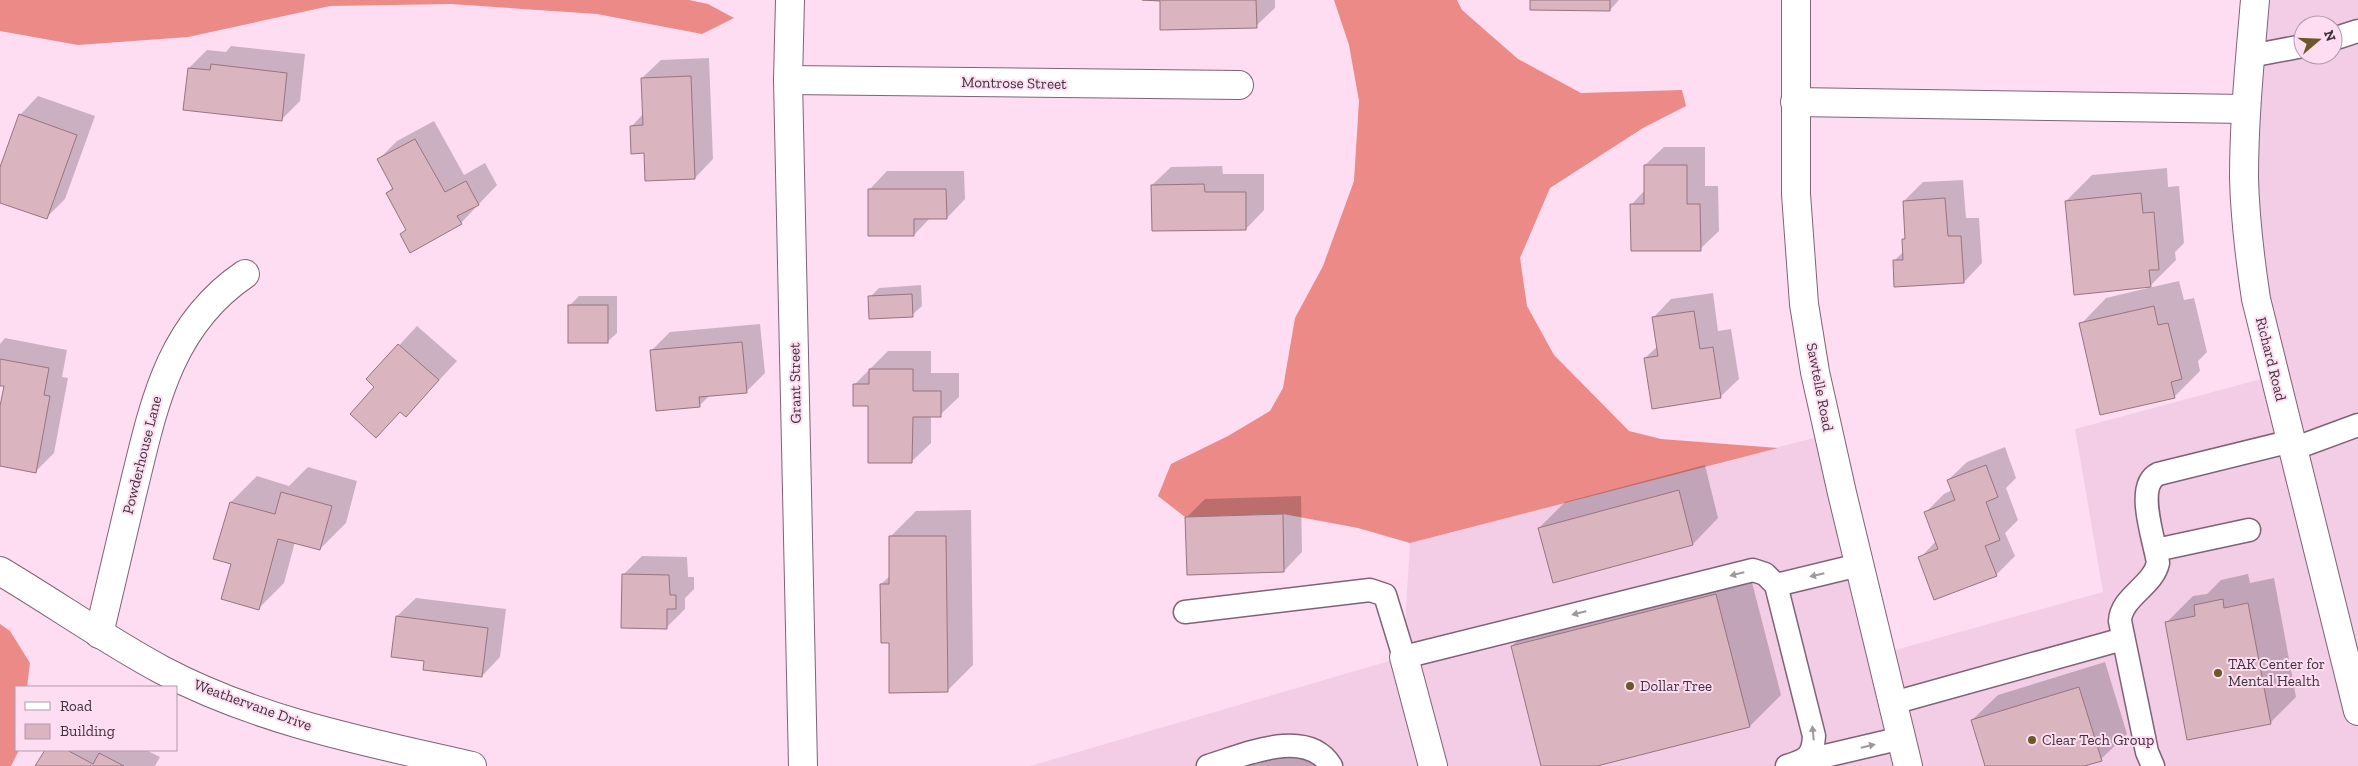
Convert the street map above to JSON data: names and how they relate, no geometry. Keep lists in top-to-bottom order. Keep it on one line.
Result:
{"streets":{"street":["Montrose Street","Richard Road","Grant Street","Sawtelle Road","Powderhouse Lane","Weathervane Drive"]},"crossings":[["Montrose Street","Grant Street"],["Powderhouse Lane","Weathervane Drive"]],"places":["TAK Center for Mental Health","Dollar Tree","Clear Tech Group"],"legend":["Road","Building"],"north":"right"}
